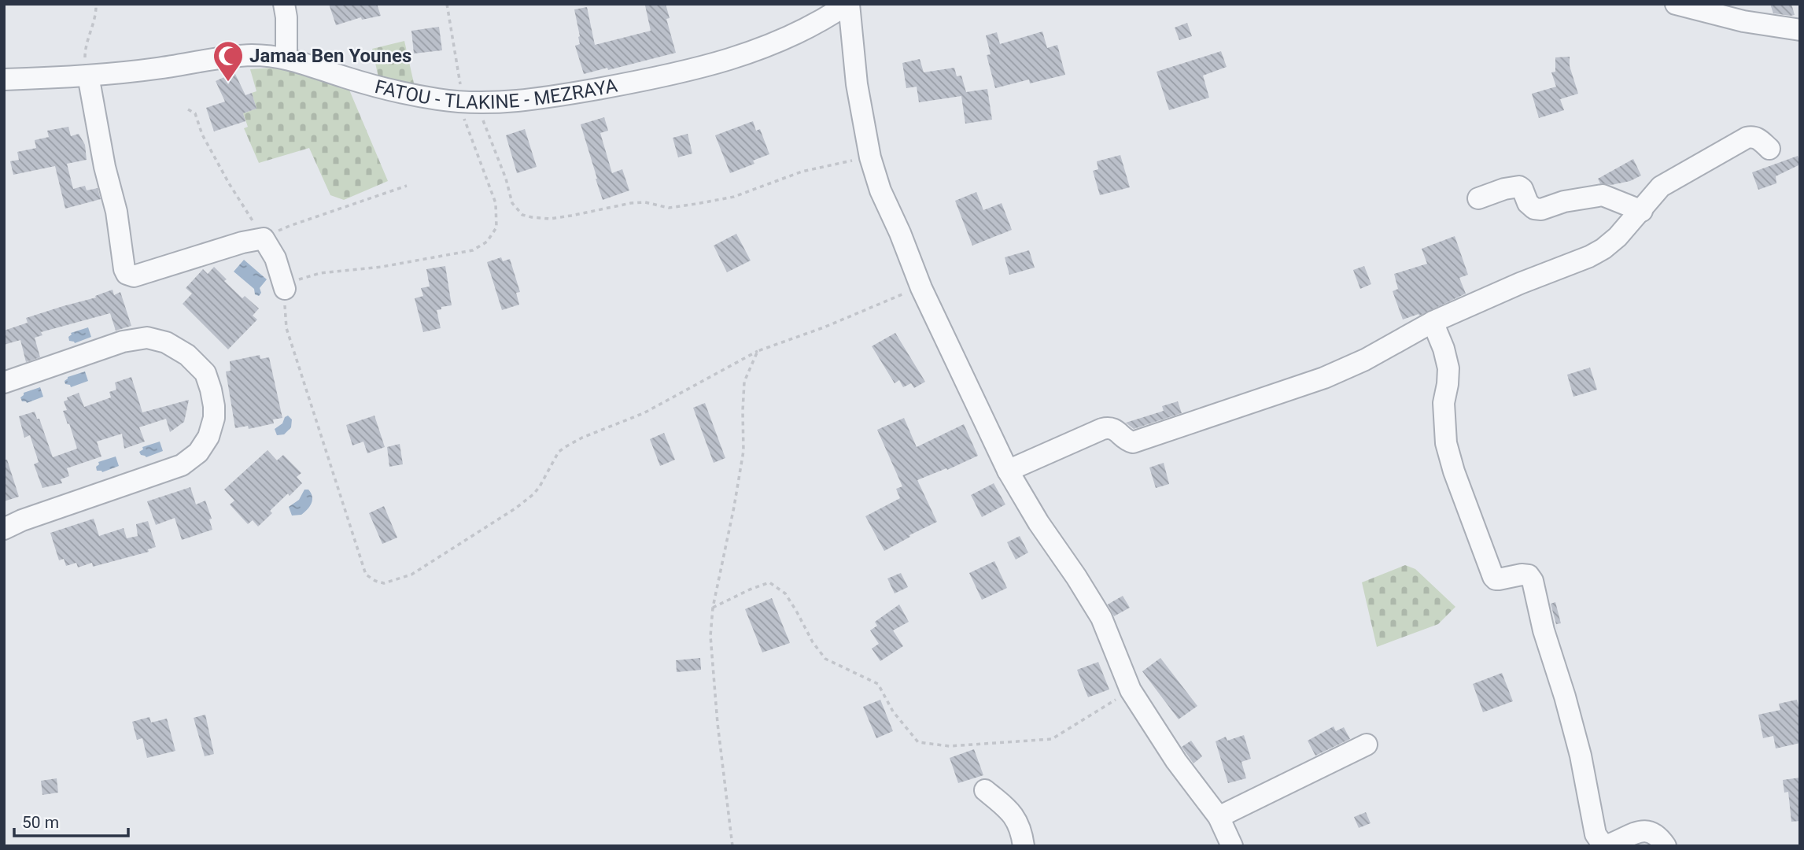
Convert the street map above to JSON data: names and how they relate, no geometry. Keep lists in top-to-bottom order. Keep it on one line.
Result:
{"streets":{"street":["FATOU - TLAKINE - MEZRAYA"]},"places":{"mosque":["Jamaa Ben Younes"]},"scale_bar":"50 m"}
